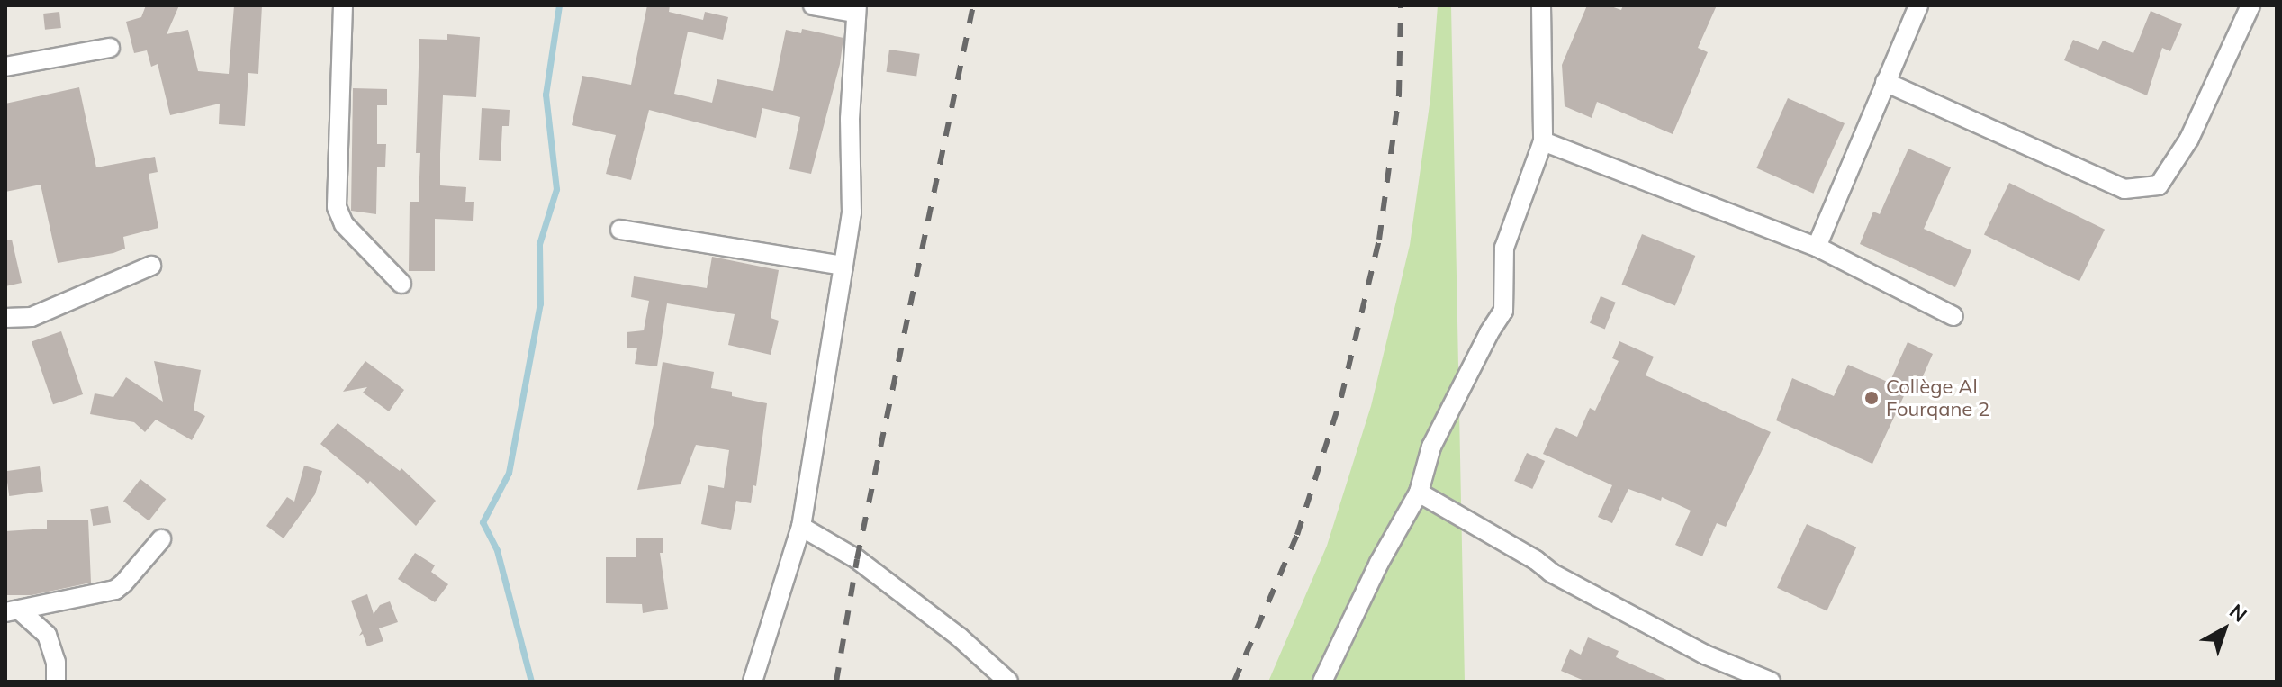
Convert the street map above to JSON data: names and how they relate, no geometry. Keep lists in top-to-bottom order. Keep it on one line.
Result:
{"places":["Collège Al Fourqane 2"],"north":"top right"}
